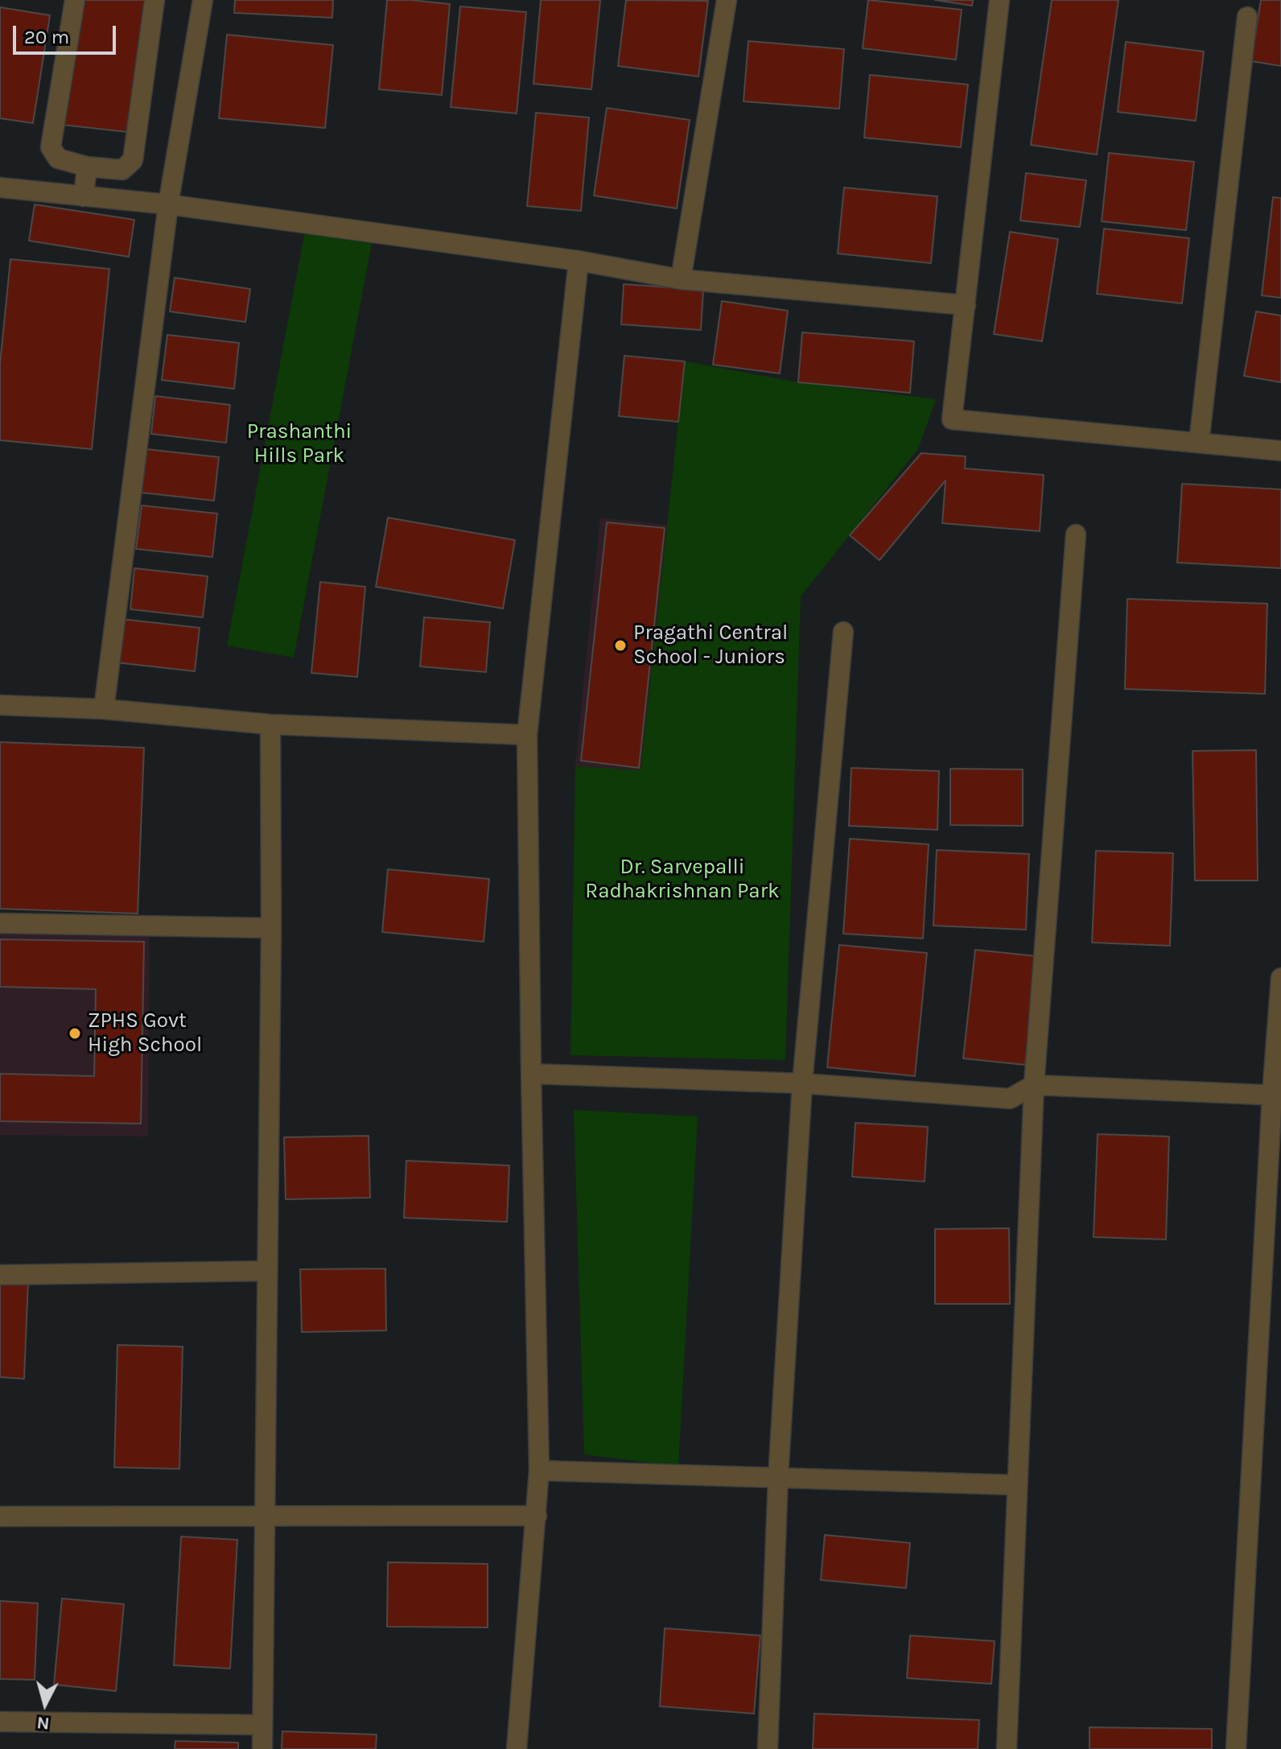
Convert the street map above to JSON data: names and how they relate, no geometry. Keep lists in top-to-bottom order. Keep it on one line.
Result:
{"parks":["Prashanthi Hills Park","Dr. Sarvepalli Radhakrishnan Park"],"places":["Pragathi Central School - Juniors","ZPHS Govt High School"],"scale_bar":"20 m","north":"bottom"}
